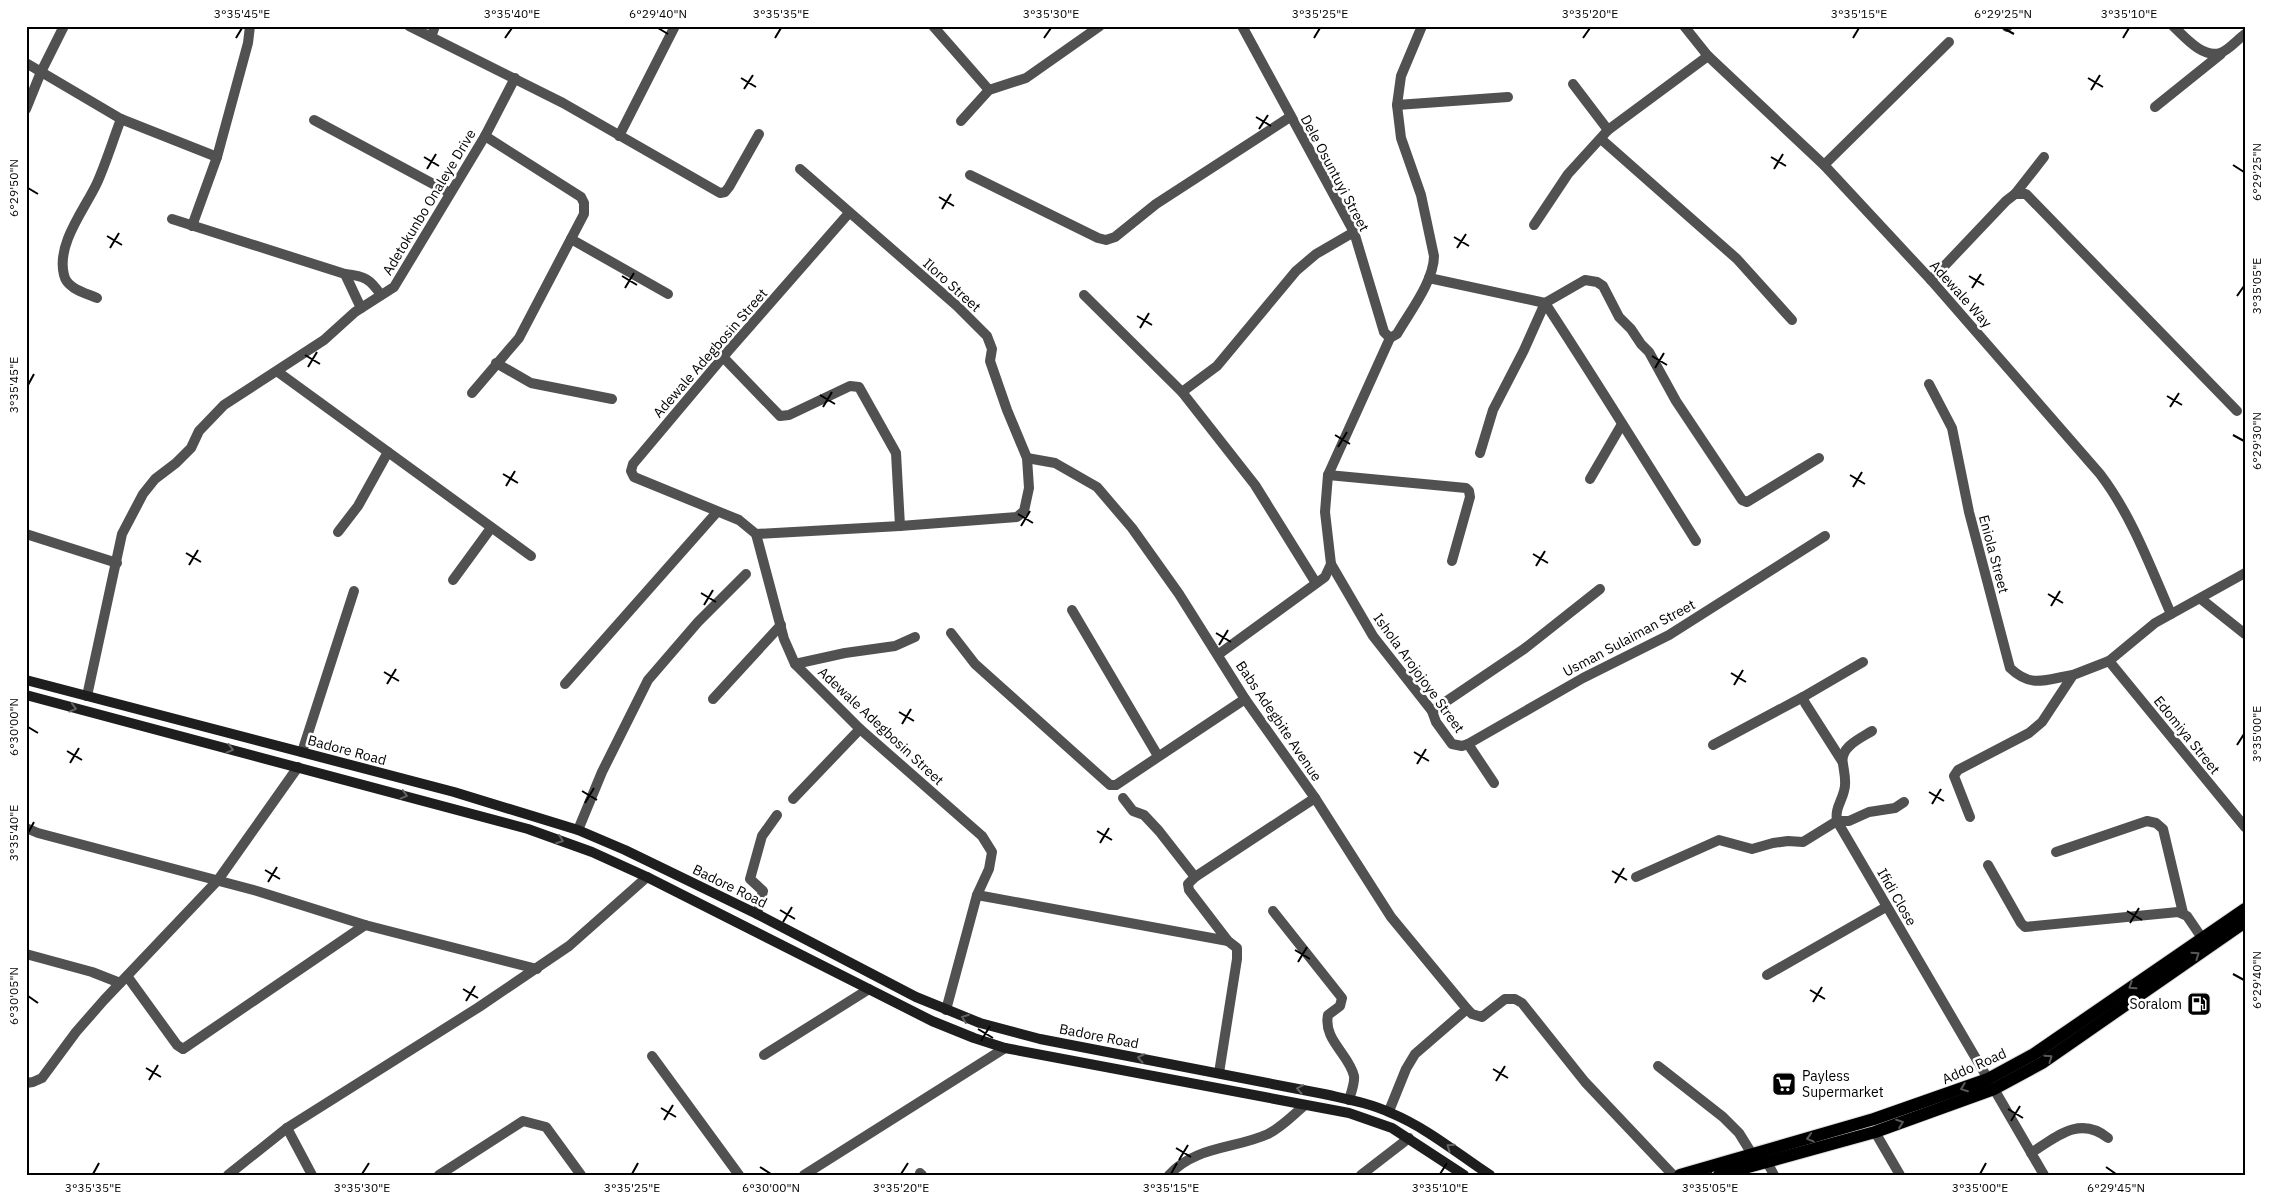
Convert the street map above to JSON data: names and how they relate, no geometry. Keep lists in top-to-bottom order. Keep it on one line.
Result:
{"streets":{"main road":["Badore Road","Addo Road"],"street":["Dele Osuntuyi Street","Adetokunbo Onaleye Drive","Iloro Street","Adewale Way","Adewale Adegbosin Street","Eniola Street","Usman Sulaiman Street","Ishola Arojojoye Street","Babs Adegbite Avenue","Edomiya Street","Ifidi Close"]},"crossings":[["Adetokunbo Onaleye Drive","Badore Road"],["Iloro Street","Adewale Adegbosin Street"],["Iloro Street","Babs Adegbite Avenue"],["Adewale Way","Eniola Street"],["Adewale Adegbosin Street","Badore Road"],["Eniola Street","Edomiya Street"],["Usman Sulaiman Street","Ishola Arojojoye Street"],["Ifidi Close","Addo Road"]],"places":{"fuel station":["Soralom"],"supermarket":["Payless Supermarket"]},"coordinates":["3°35'45\"E","3°35'40\"E","6°29'40\"N","3°35'35\"E","3°35'30\"E","3°35'25\"E","3°35'20\"E","3°35'15\"E","6°29'25\"N","3°35'10\"E","6°29'50\"N","3°35'05\"E","6°29'30\"N","6°30'00\"N","3°35'00\"E","6°30'05\"N","6°29'45\"N"]}
